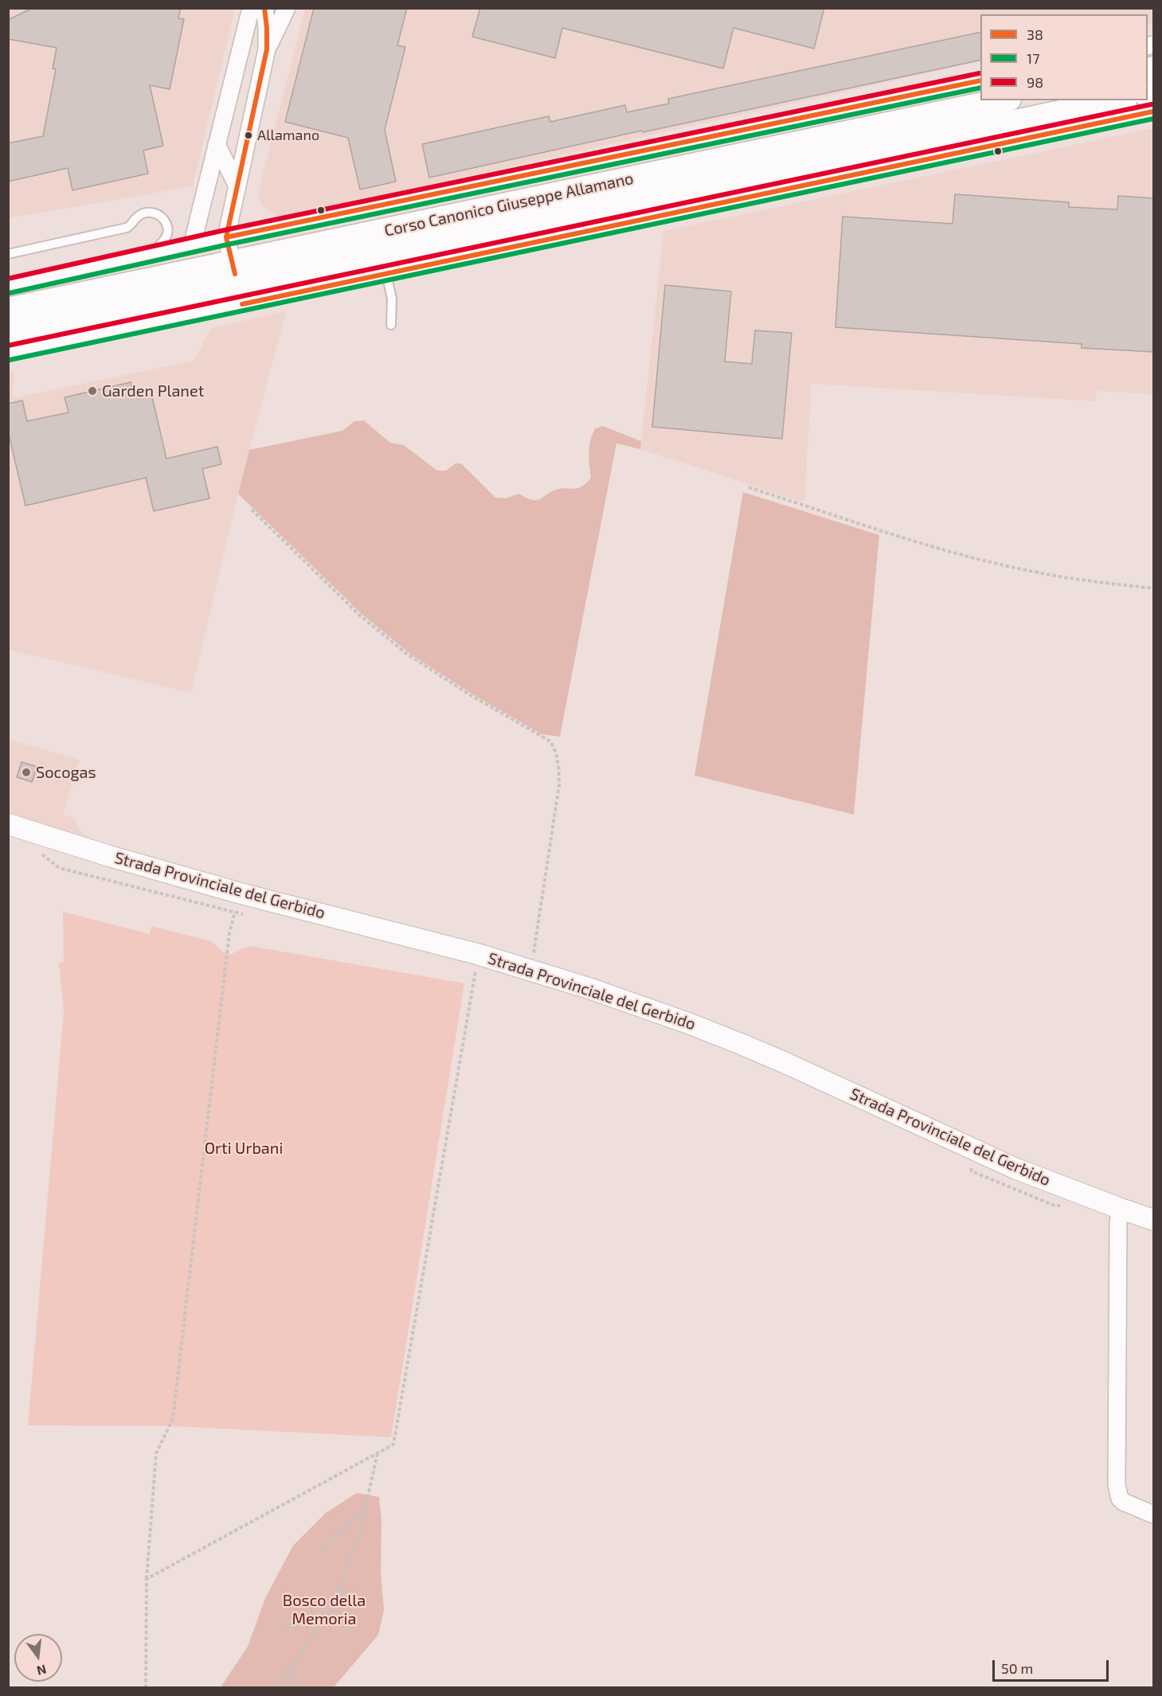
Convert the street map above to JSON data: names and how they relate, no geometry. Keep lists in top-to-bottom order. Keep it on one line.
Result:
{"streets":{"main road":["Corso Canonico Giuseppe Allamano"],"street":["Strada Provinciale del Gerbido"]},"parks":["Orti Urbani","Bosco della Memoria"],"places":["Allamano","Garden Planet","Socogas"],"lines":["transit line 38","transit line 98","transit line 17"],"legend":["38","17","98"],"scale_bar":"50 m","north":"bottom"}
